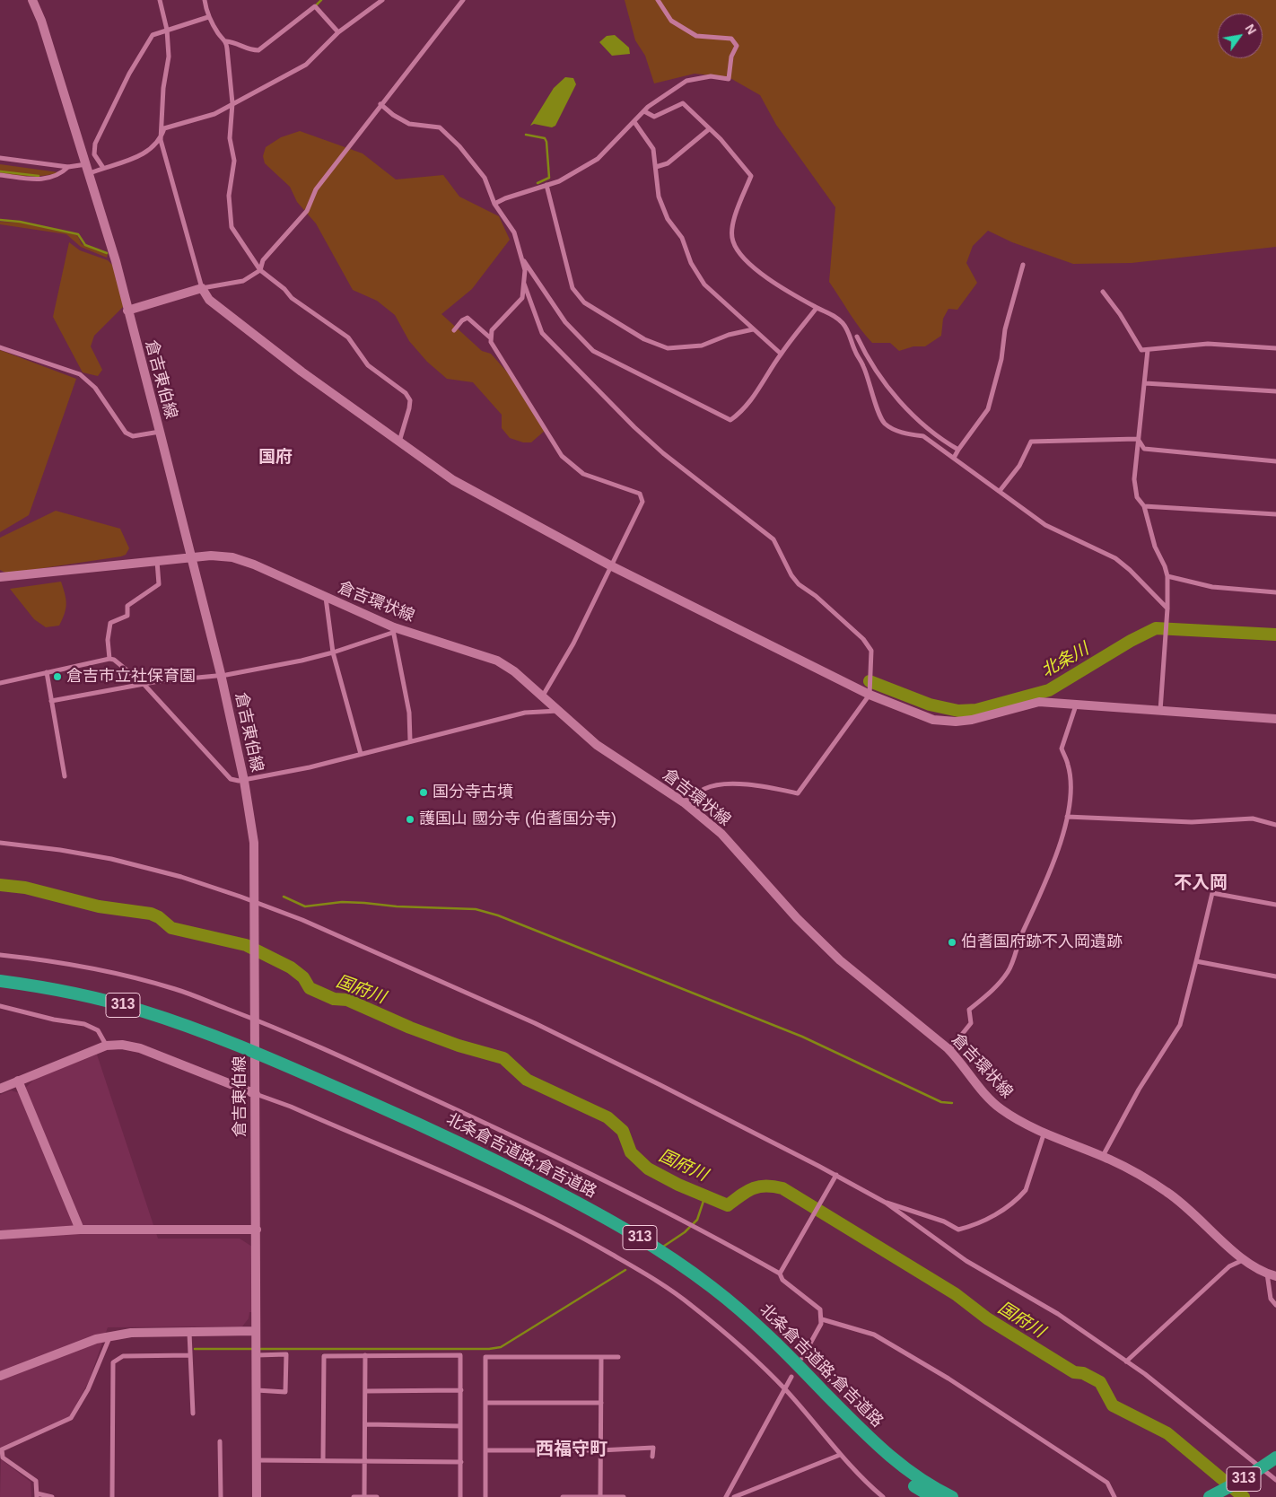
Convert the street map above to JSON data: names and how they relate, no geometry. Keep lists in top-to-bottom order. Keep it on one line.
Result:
{"streets":{"highway":["313","北条倉吉道路;倉吉道路"],"main road":["倉吉東伯線","倉吉環状線"]},"crossings":[["倉吉東伯線","倉吉環状線"]],"districts":["国府","不入岡","西福守町"],"water":["北条川","国府川"],"places":["倉吉市立社保育園","国分寺古墳","護国山 國分寺 (伯耆国分寺)","伯耆国府跡不入岡遺跡"],"north":"top right"}
